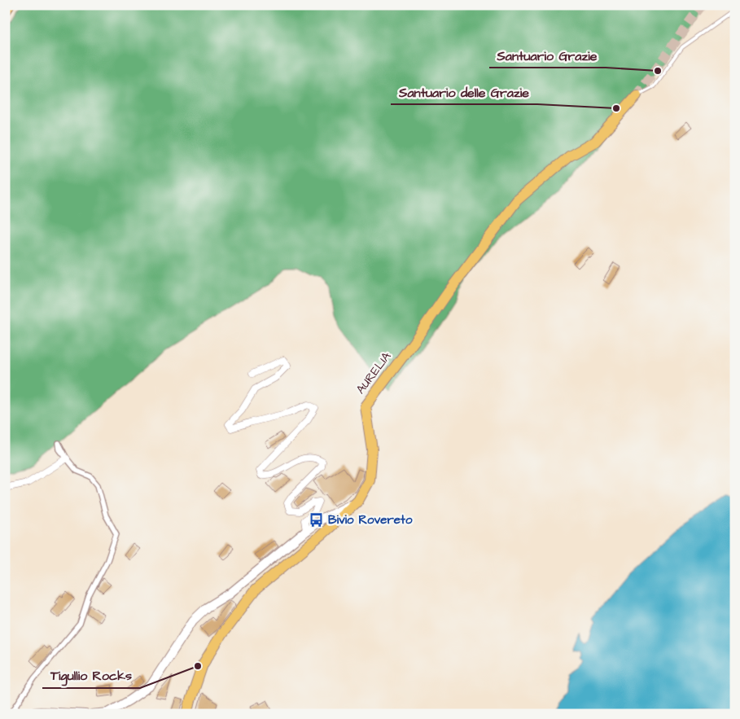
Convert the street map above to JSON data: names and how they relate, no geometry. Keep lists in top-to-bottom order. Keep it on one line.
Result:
{"streets":{"main road":["AURELIA"]},"places":{"other":["Santuario Grazie","Santuario delle Grazie","Tigullio Rocks"],"bus stop":["Bivio Rovereto"]}}
